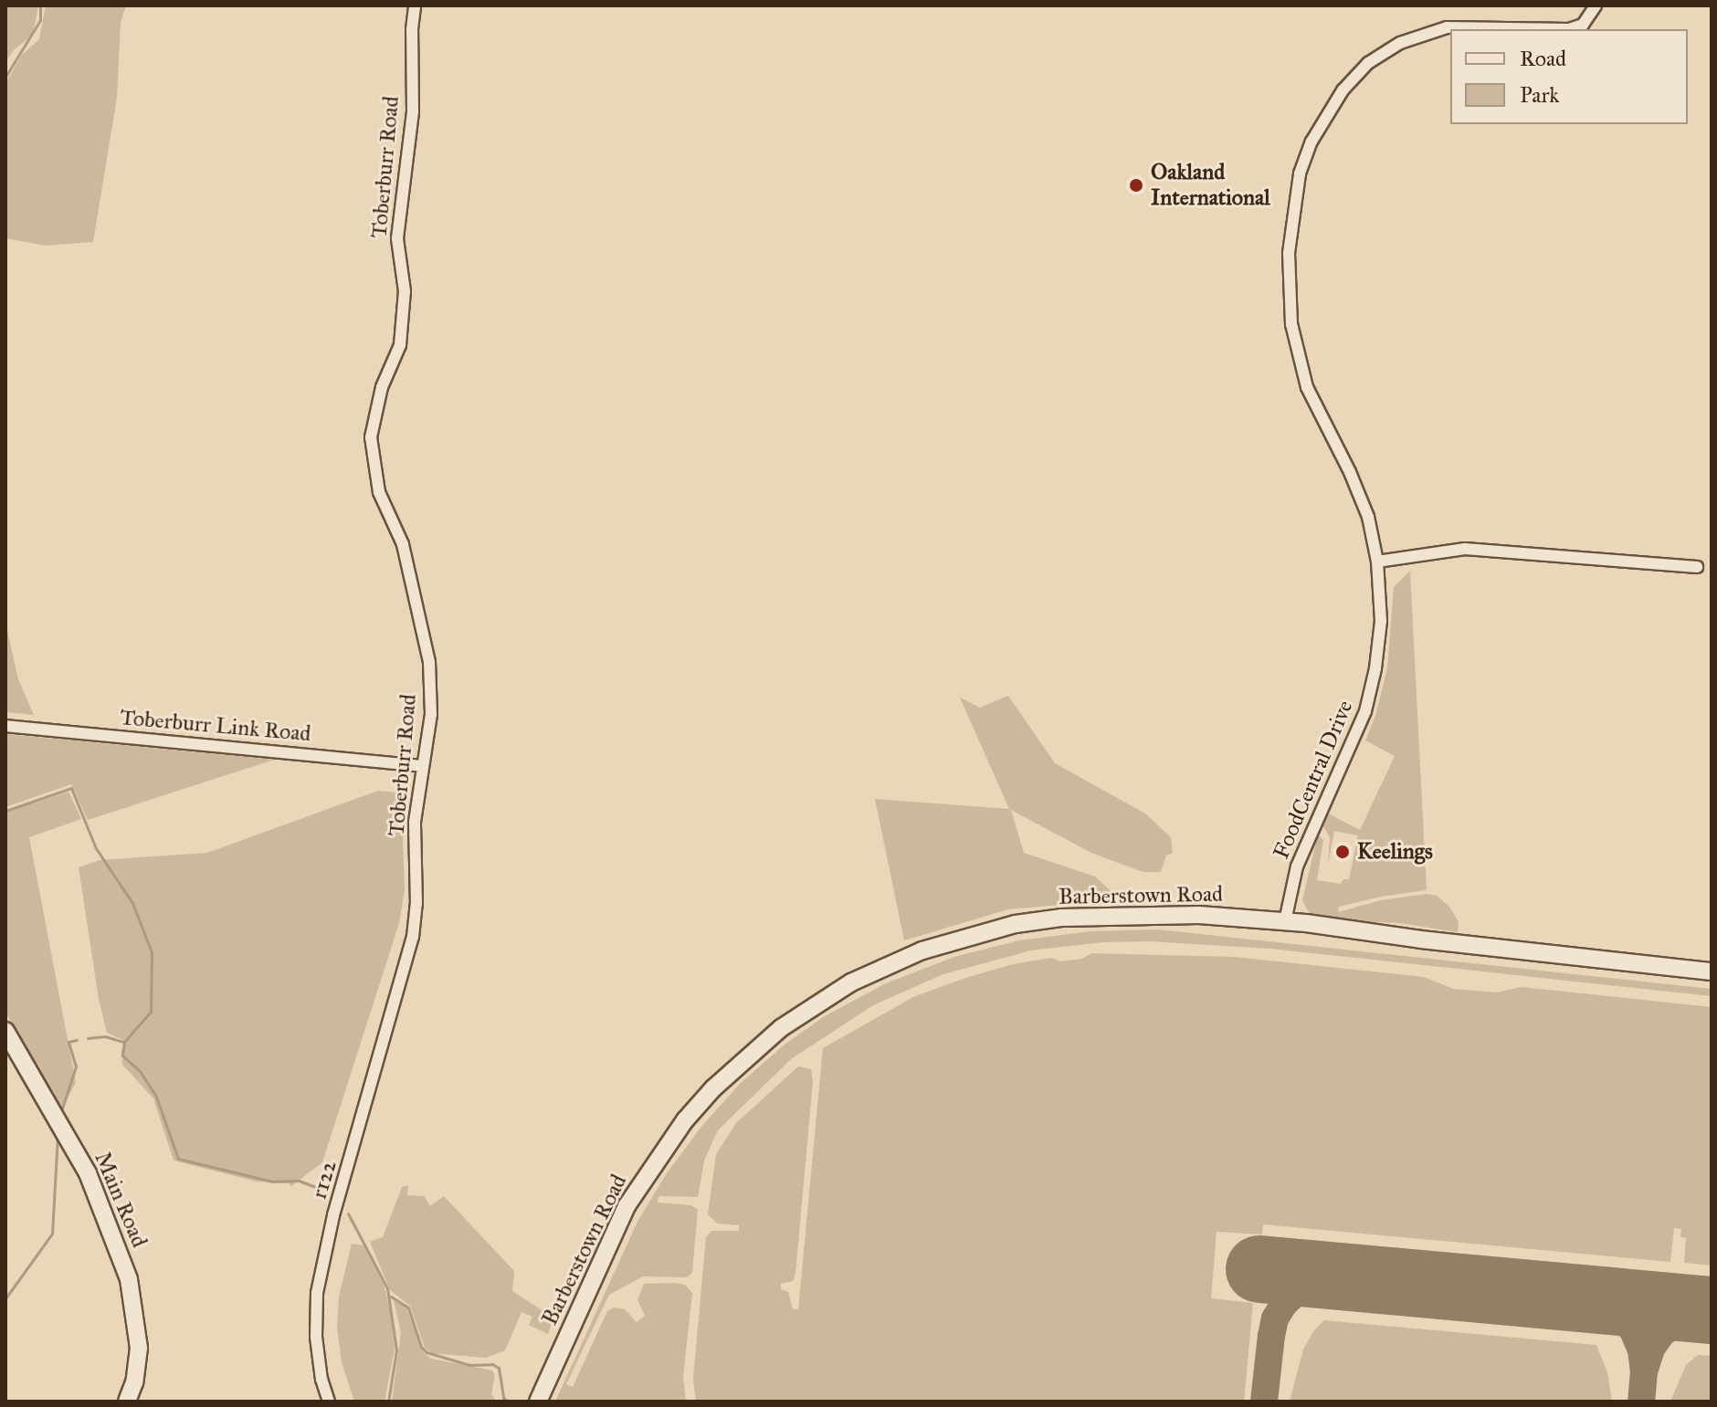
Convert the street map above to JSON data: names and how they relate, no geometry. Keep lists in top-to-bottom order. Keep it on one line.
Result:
{"streets":{"main road":["Barberstown Road","Main Road"],"street":["Toberburr Road","Toberburr Link Road","FoodCentral Drive","r122"]},"crossings":[["Toberburr Road","Toberburr Link Road"],["Toberburr Road","r122"],["FoodCentral Drive","Barberstown Road"]],"places":["Oakland International","Keelings"],"legend":["Road","Park"]}
